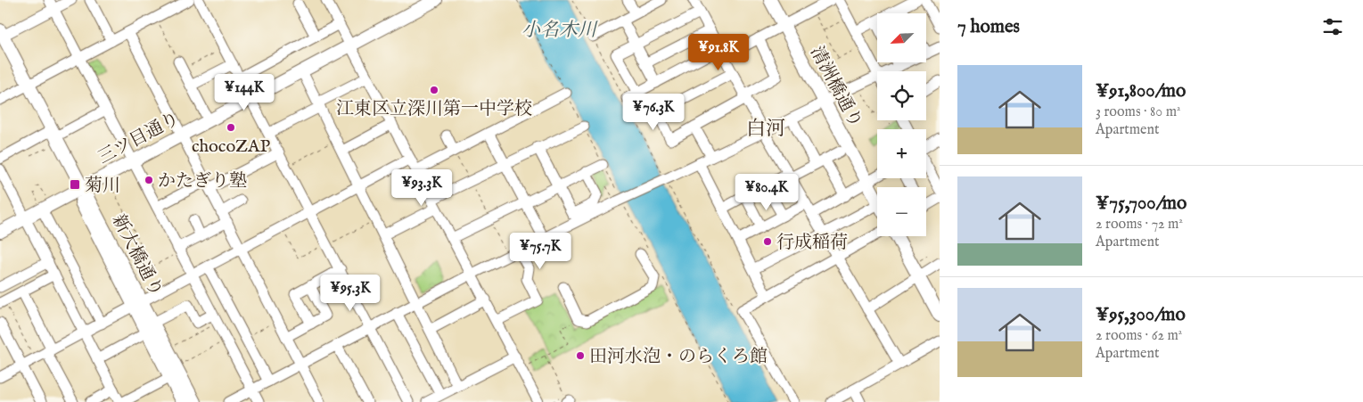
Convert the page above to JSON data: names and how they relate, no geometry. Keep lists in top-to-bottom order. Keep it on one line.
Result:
{"streets":{"main road":["清洲橋通り","三ツ目通り","新大橋通り"]},"crossings":[["三ツ目通り","新大橋通り"]],"districts":["白河"],"water":["小名木川"],"places":{"other":["江東区立深川第一中学校","chocoZAP","かたぎり塾","行成稲荷","田河水泡・のらくろ館"],"transit":["菊川"]},"north":"bottom left","page":{"heading":"7 homes","map_buttons":["+","−"],"price":["¥91.8K","¥144K","¥76.3K","¥93.3K","¥80.4K","¥75.7K","¥95.3K"],"list":[{"name":"¥91,800/mo","note":"3 rooms · 80 m² · Apartment"},{"name":"¥75,700/mo","note":"2 rooms · 72 m² · Apartment"},{"name":"¥95,300/mo","note":"2 rooms · 62 m² · Apartment"}]}}
